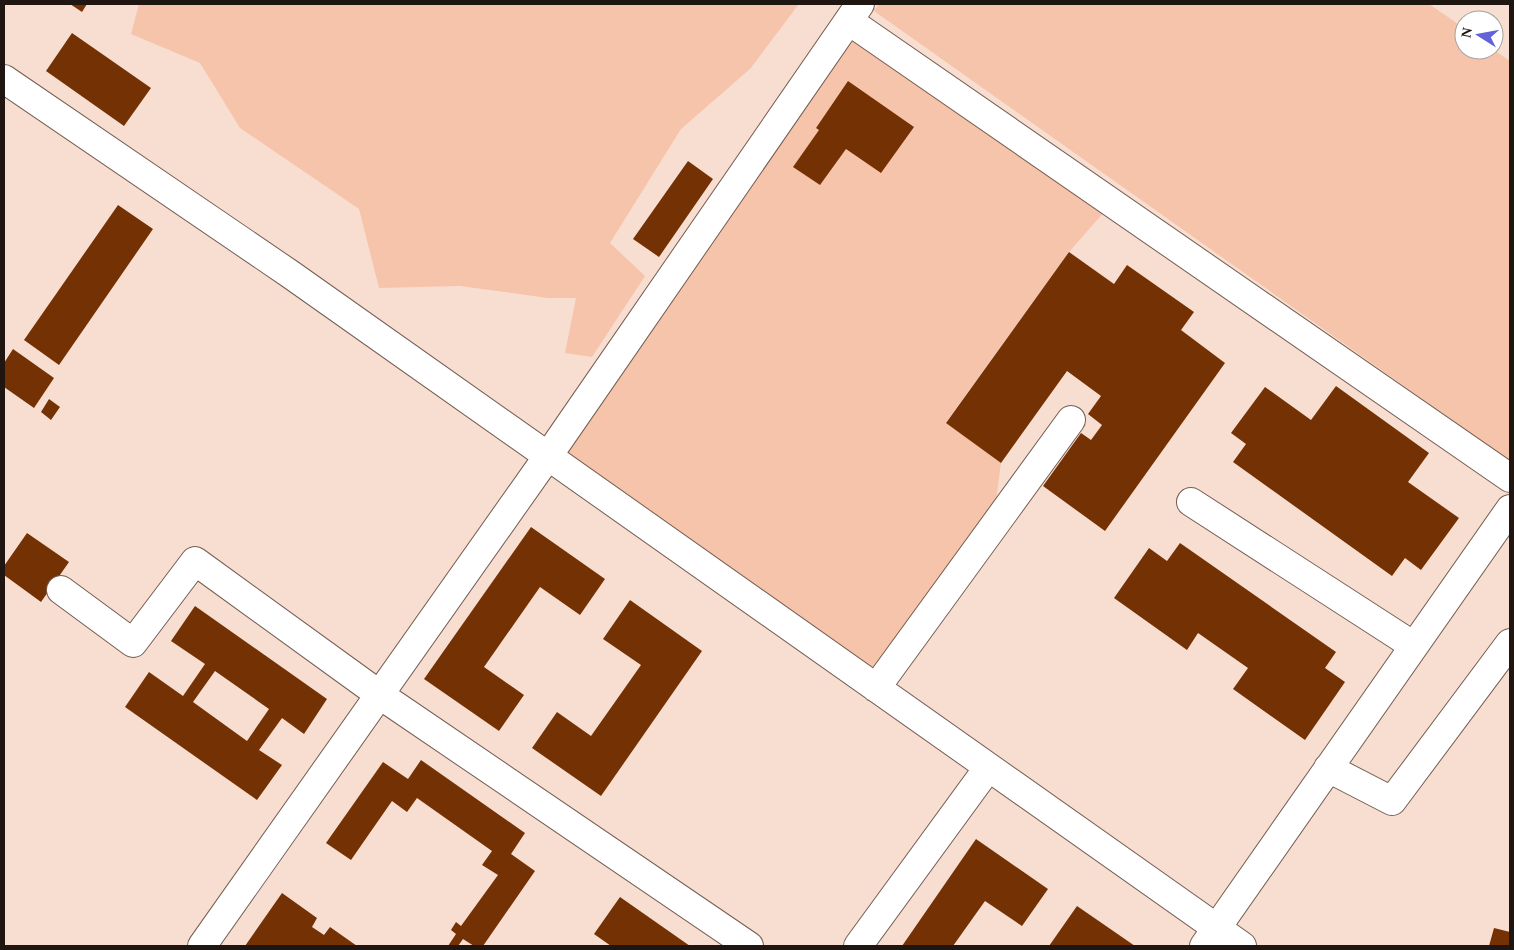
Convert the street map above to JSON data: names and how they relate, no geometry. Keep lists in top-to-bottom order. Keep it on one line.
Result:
{"north":"left"}
